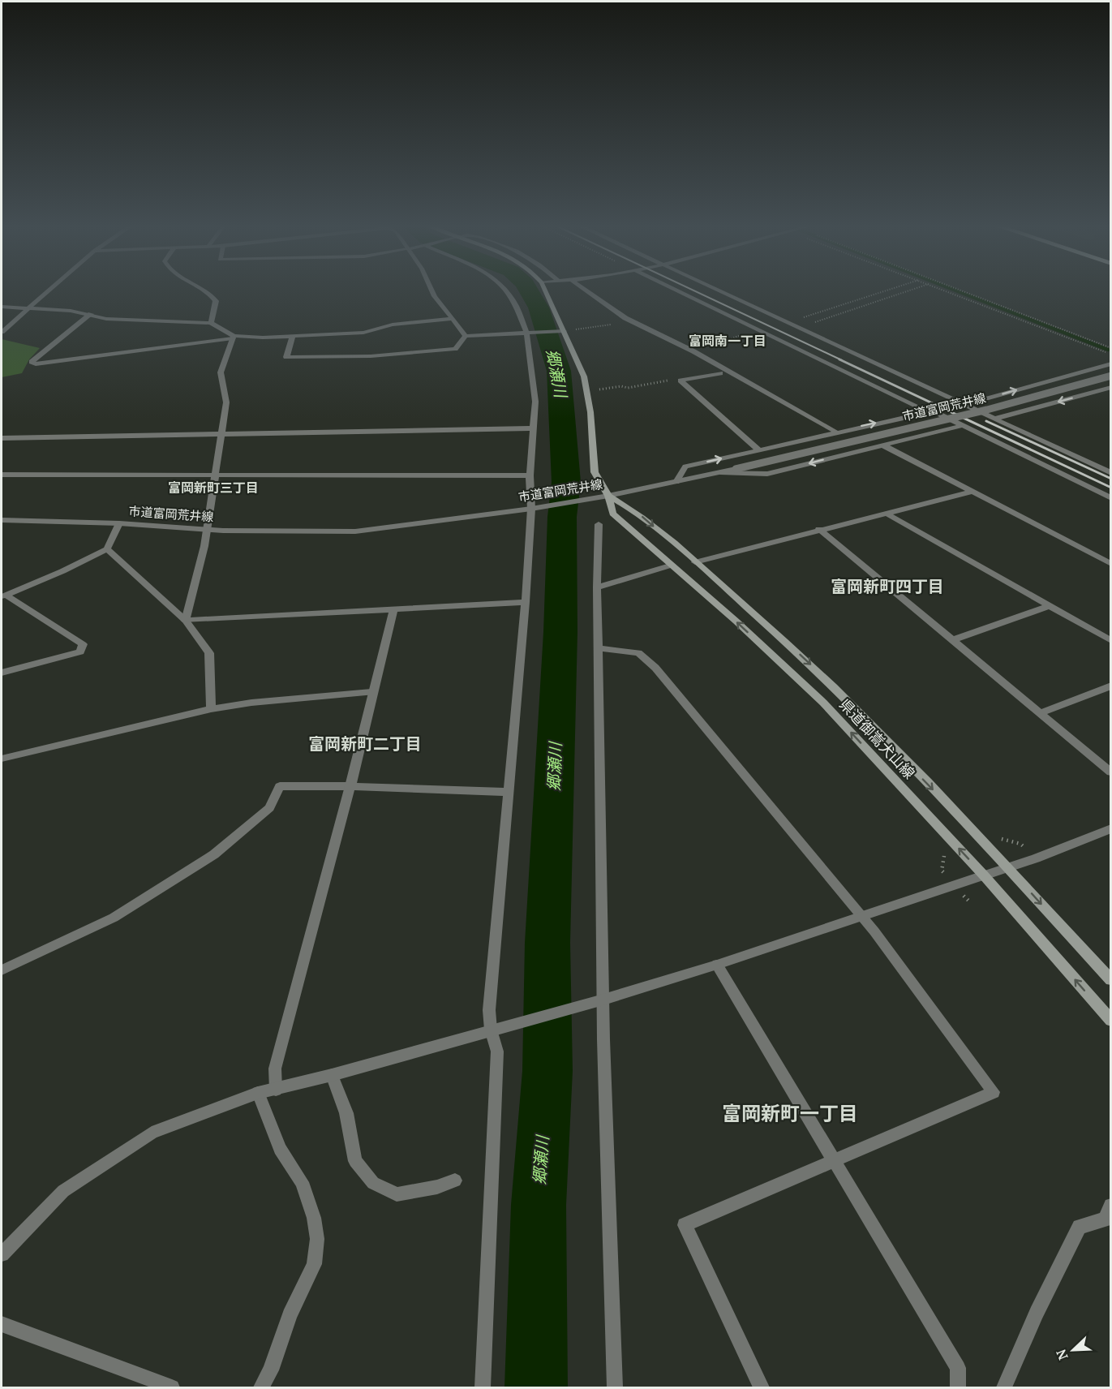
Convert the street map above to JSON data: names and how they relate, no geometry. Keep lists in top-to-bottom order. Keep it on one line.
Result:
{"streets":{"main road":["県道御嵩犬山線"],"street":["市道富岡荒井線"]},"crossings":[["市道富岡荒井線","県道御嵩犬山線"]],"districts":["富岡南一丁目","富岡新町三丁目","富岡新町四丁目","富岡新町二丁目","富岡新町一丁目"],"water":["郷瀬川"],"north":"bottom left"}
